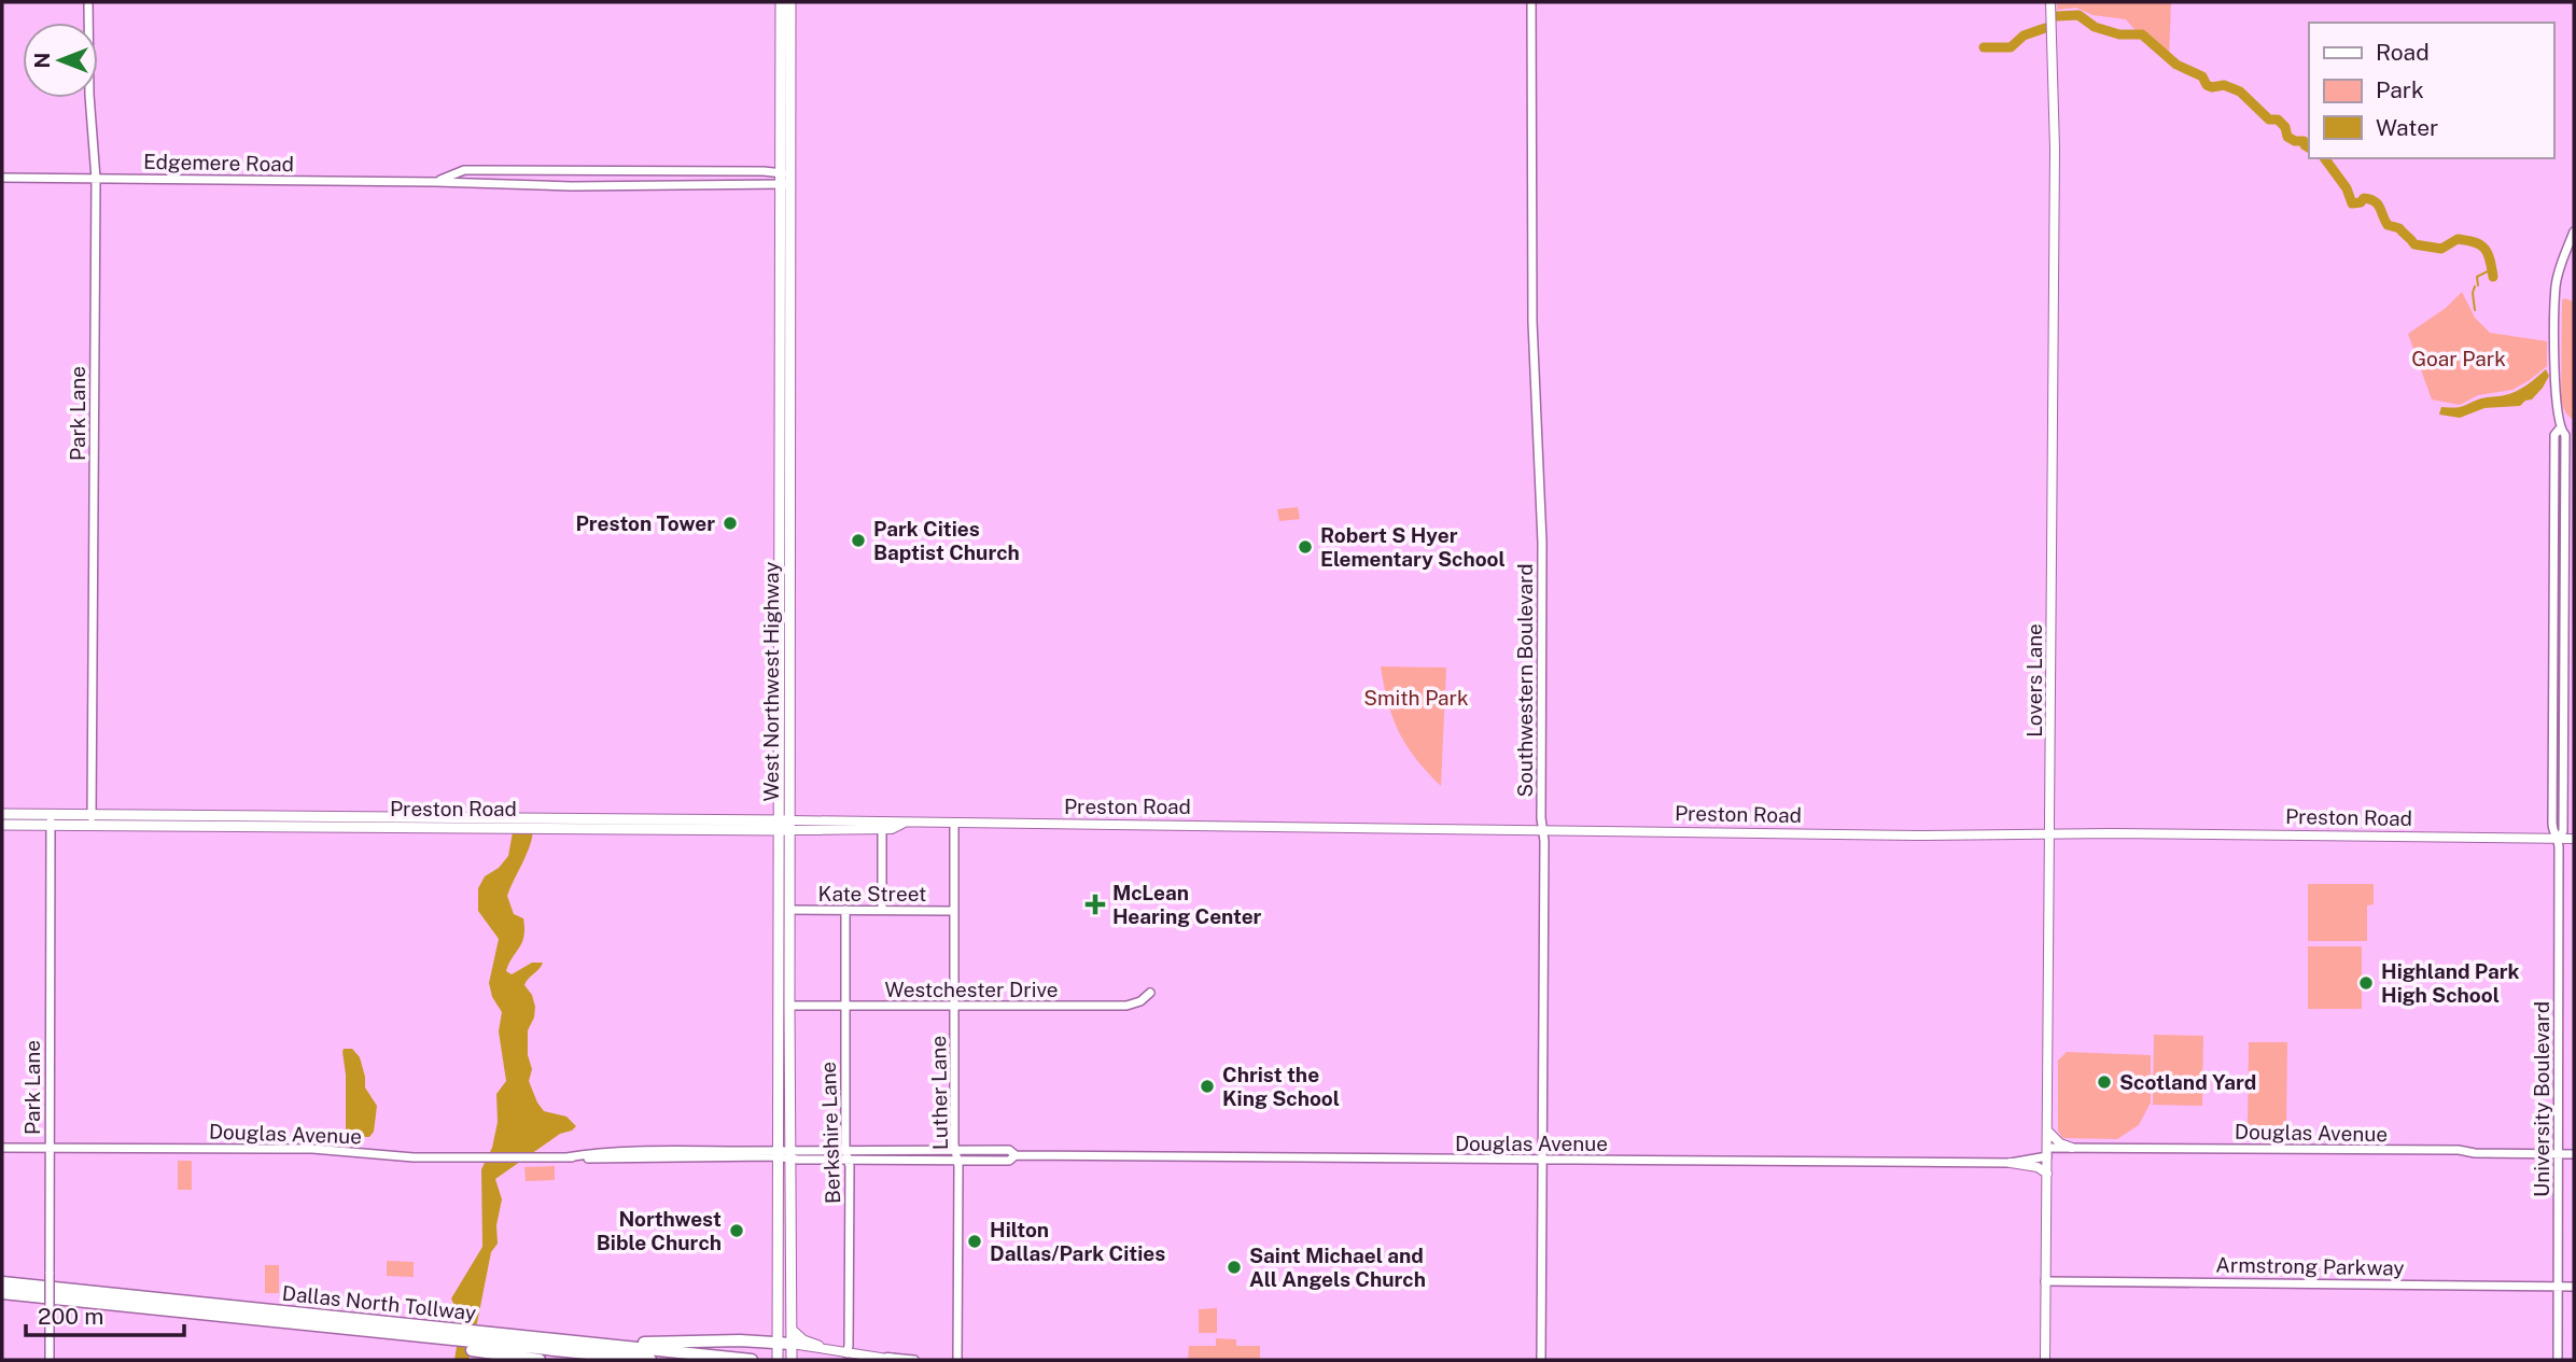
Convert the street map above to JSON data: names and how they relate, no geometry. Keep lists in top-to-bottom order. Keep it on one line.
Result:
{"streets":{"highway":["Dallas North Tollway"],"main road":["Lovers Lane","West Northwest Highway","Preston Road"],"street":["Edgemere Road","Park Lane","Southwestern Boulevard","Kate Street","Westchester Drive","Luther Lane","University Boulevard","Berkshire Lane","Douglas Avenue","Armstrong Parkway"]},"crossings":[["Edgemere Road","Park Lane"],["Edgemere Road","West Northwest Highway"],["Park Lane","Preston Road"],["Park Lane","Douglas Avenue"],["Southwestern Boulevard","Preston Road"],["Southwestern Boulevard","Douglas Avenue"],["Lovers Lane","Preston Road"],["Lovers Lane","Douglas Avenue"],["Lovers Lane","Armstrong Parkway"],["West Northwest Highway","Preston Road"],["West Northwest Highway","Kate Street"],["West Northwest Highway","Westchester Drive"],["West Northwest Highway","Douglas Avenue"],["Preston Road","Luther Lane"],["Preston Road","University Boulevard"],["Kate Street","Luther Lane"],["Kate Street","Berkshire Lane"],["Westchester Drive","Luther Lane"],["Westchester Drive","Berkshire Lane"],["Luther Lane","Douglas Avenue"],["University Boulevard","Douglas Avenue"],["University Boulevard","Armstrong Parkway"],["Berkshire Lane","Douglas Avenue"]],"parks":["Goar Park","Smith Park"],"places":{"other":["Preston Tower","Park Cities Baptist Church","Robert S Hyer Elementary School","Highland Park High School","Scotland Yard","Christ the King School","Northwest Bible Church","Hilton Dallas/Park Cities","Saint Michael and All Angels Church"],"health":["McLean Hearing Center"]},"legend":["Road","Park","Water"],"scale_bar":"200 m","north":"left"}
